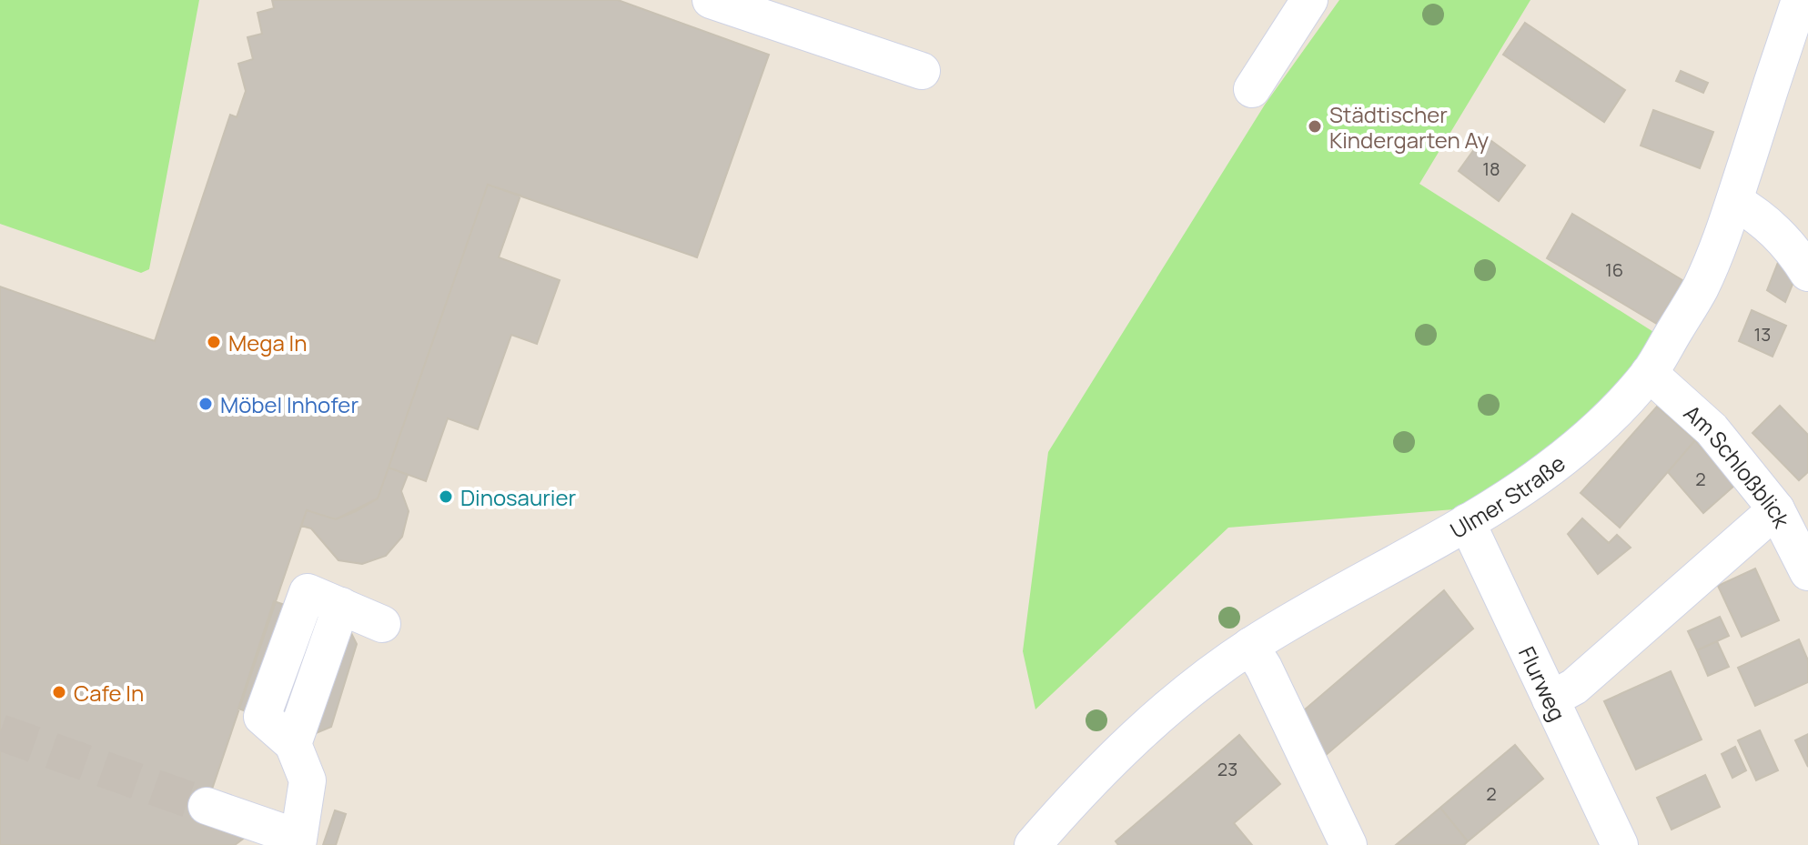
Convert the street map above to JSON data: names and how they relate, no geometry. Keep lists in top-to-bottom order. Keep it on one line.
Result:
{"streets":{"street":["Am Schloßblick","Ulmer Straße","Flurweg"]},"crossings":[["Am Schloßblick","Ulmer Straße"],["Ulmer Straße","Flurweg"]],"places":["Städtischer Kindergarten Ay","Mega In","Möbel Inhofer","Dinosaurier","Cafe In"],"house_numbers":["18","16","13","2","23","2"]}
